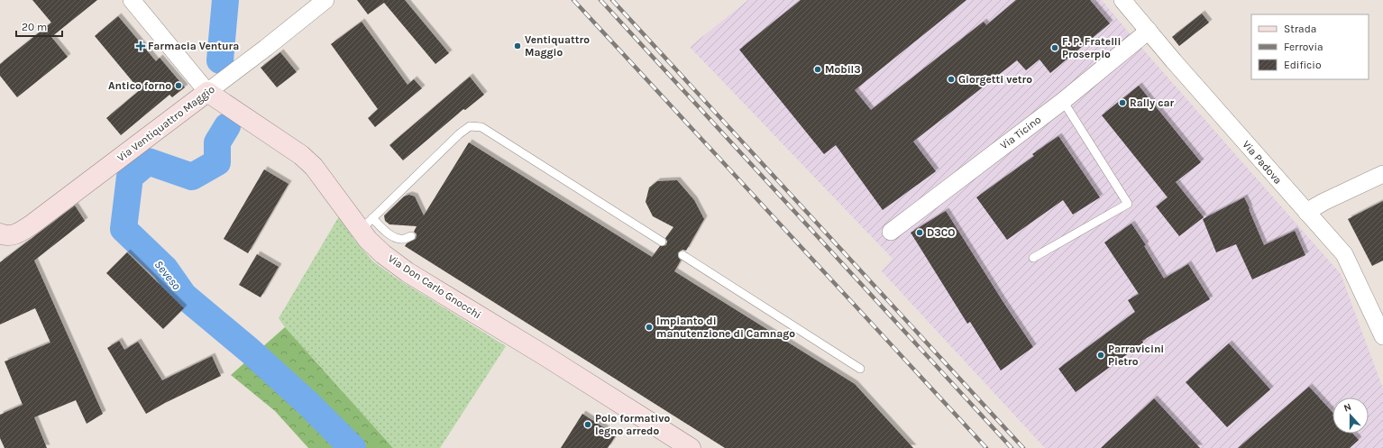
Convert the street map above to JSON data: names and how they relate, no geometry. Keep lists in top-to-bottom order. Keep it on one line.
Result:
{"streets":{"street":["Via Ventiquattro Maggio","Via Ticino","Via Padova","Via Don Carlo Gnocchi"]},"crossings":[["Via Ventiquattro Maggio","Via Don Carlo Gnocchi"],["Via Ticino","Via Padova"]],"water":["Seveso"],"places":{"health":["Farmacia Ventura"],"other":["Ventiquattro Maggio","F. P. Fratelli Proserpio","Mobil3","Giorgetti vetro","Antico forno","Rally car","D3CO","Impianto di manutenzione di Camnago","Parravicini Pietro","Polo formativo legno arredo"]},"legend":["Strada","Ferrovia","Edificio"],"scale_bar":"20 m","north":"top"}
